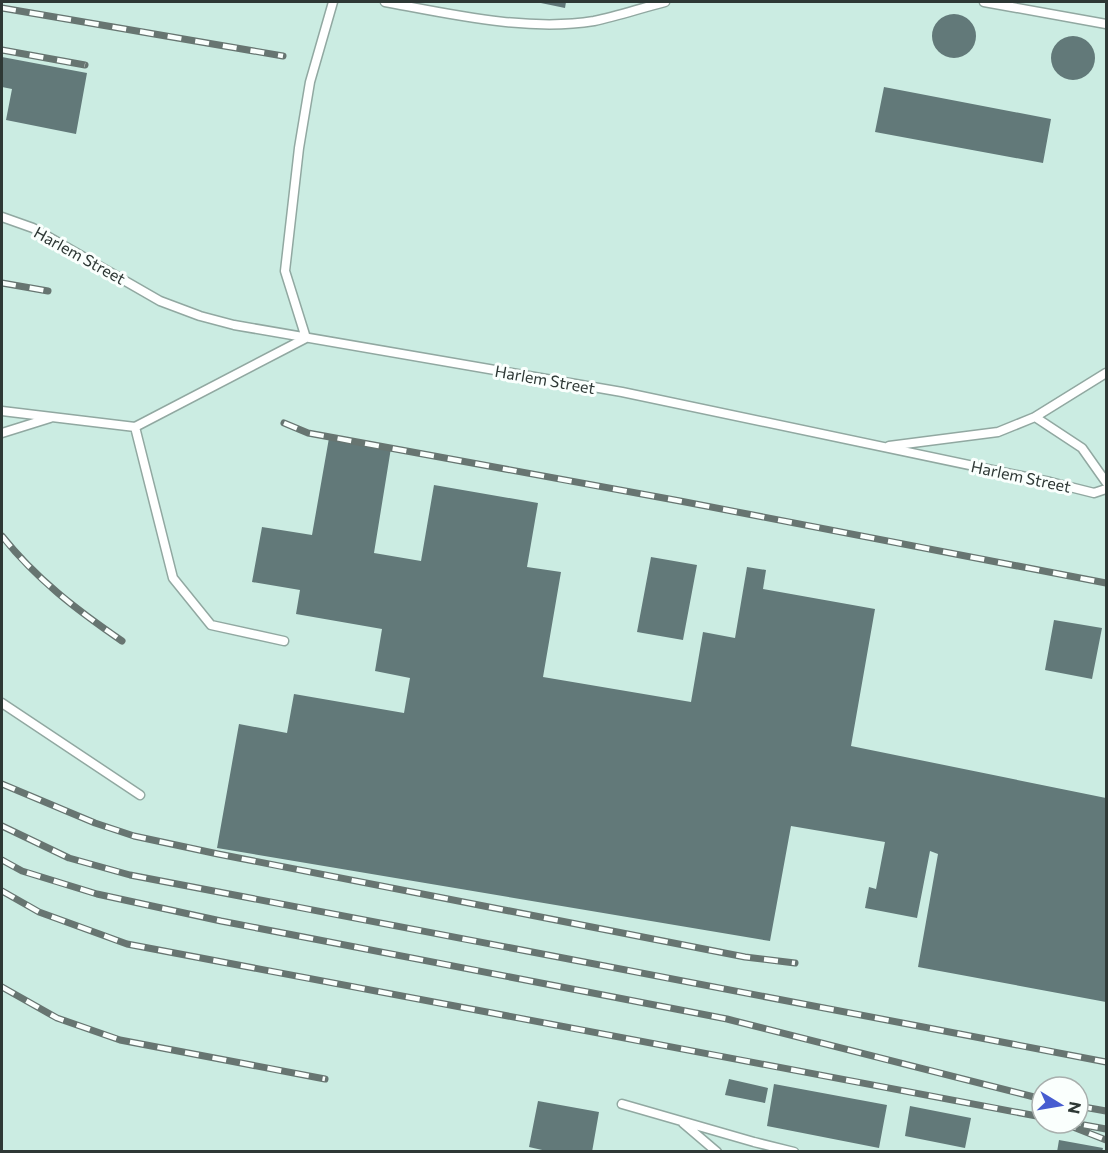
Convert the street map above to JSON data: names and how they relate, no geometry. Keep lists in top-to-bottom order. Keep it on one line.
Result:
{"streets":{"lane":["Harlem Street"]},"north":"right"}
